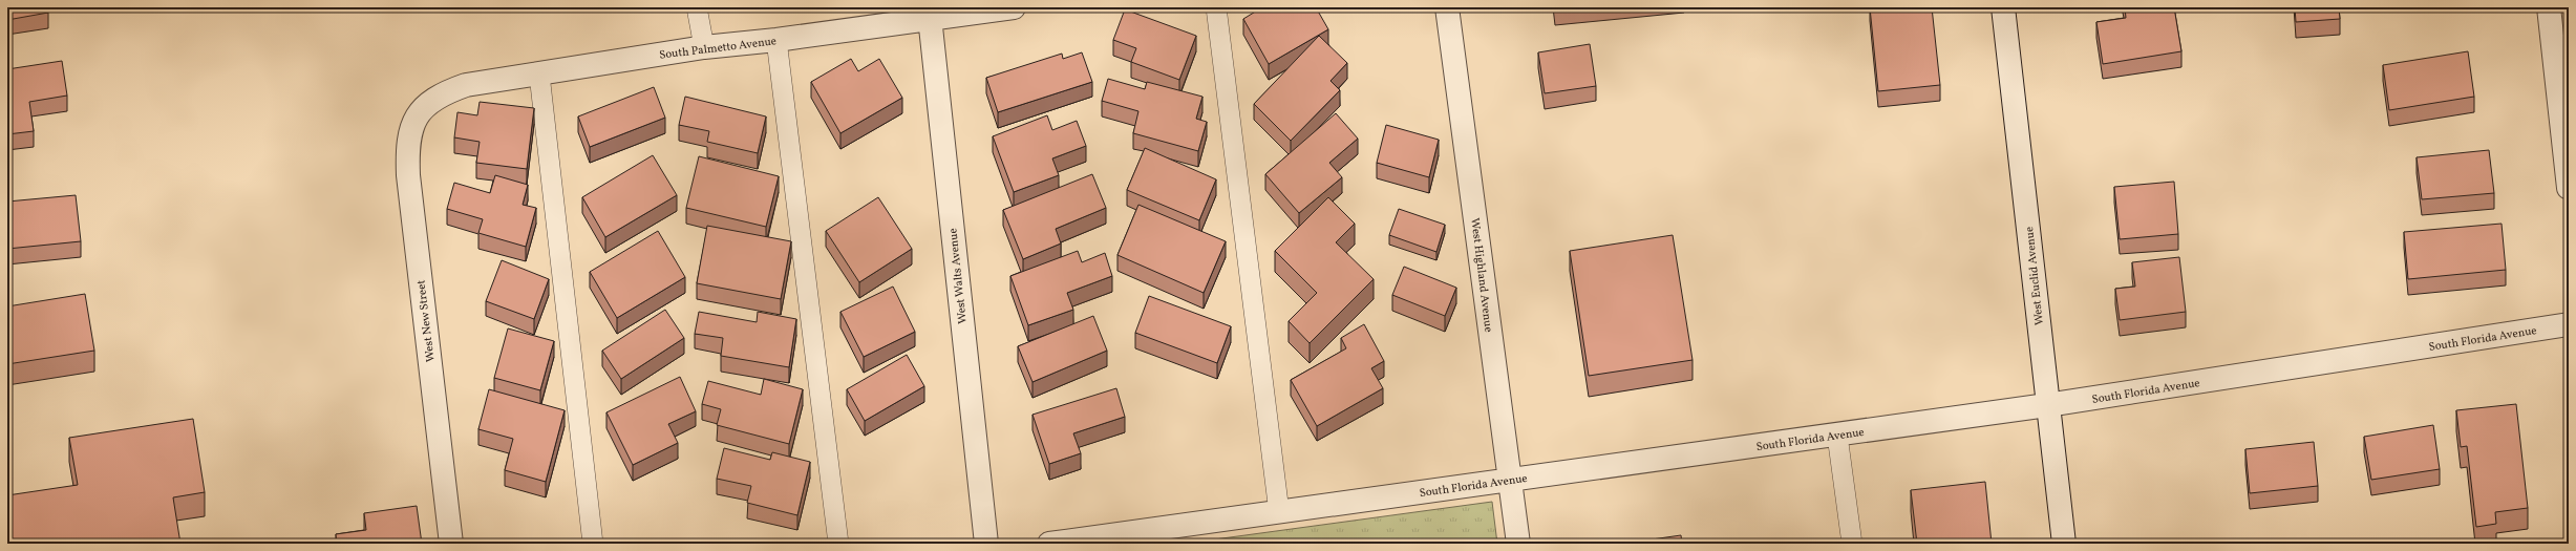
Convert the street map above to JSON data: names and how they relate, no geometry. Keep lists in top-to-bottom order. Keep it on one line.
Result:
{"streets":{"street":["South Palmetto Avenue","West Highland Avenue","West Walts Avenue","West Euclid Avenue","West New Street","South Florida Avenue"]},"crossings":[["South Palmetto Avenue","West Walts Avenue"],["South Palmetto Avenue","West New Street"],["West Highland Avenue","South Florida Avenue"],["West Euclid Avenue","South Florida Avenue"]]}
